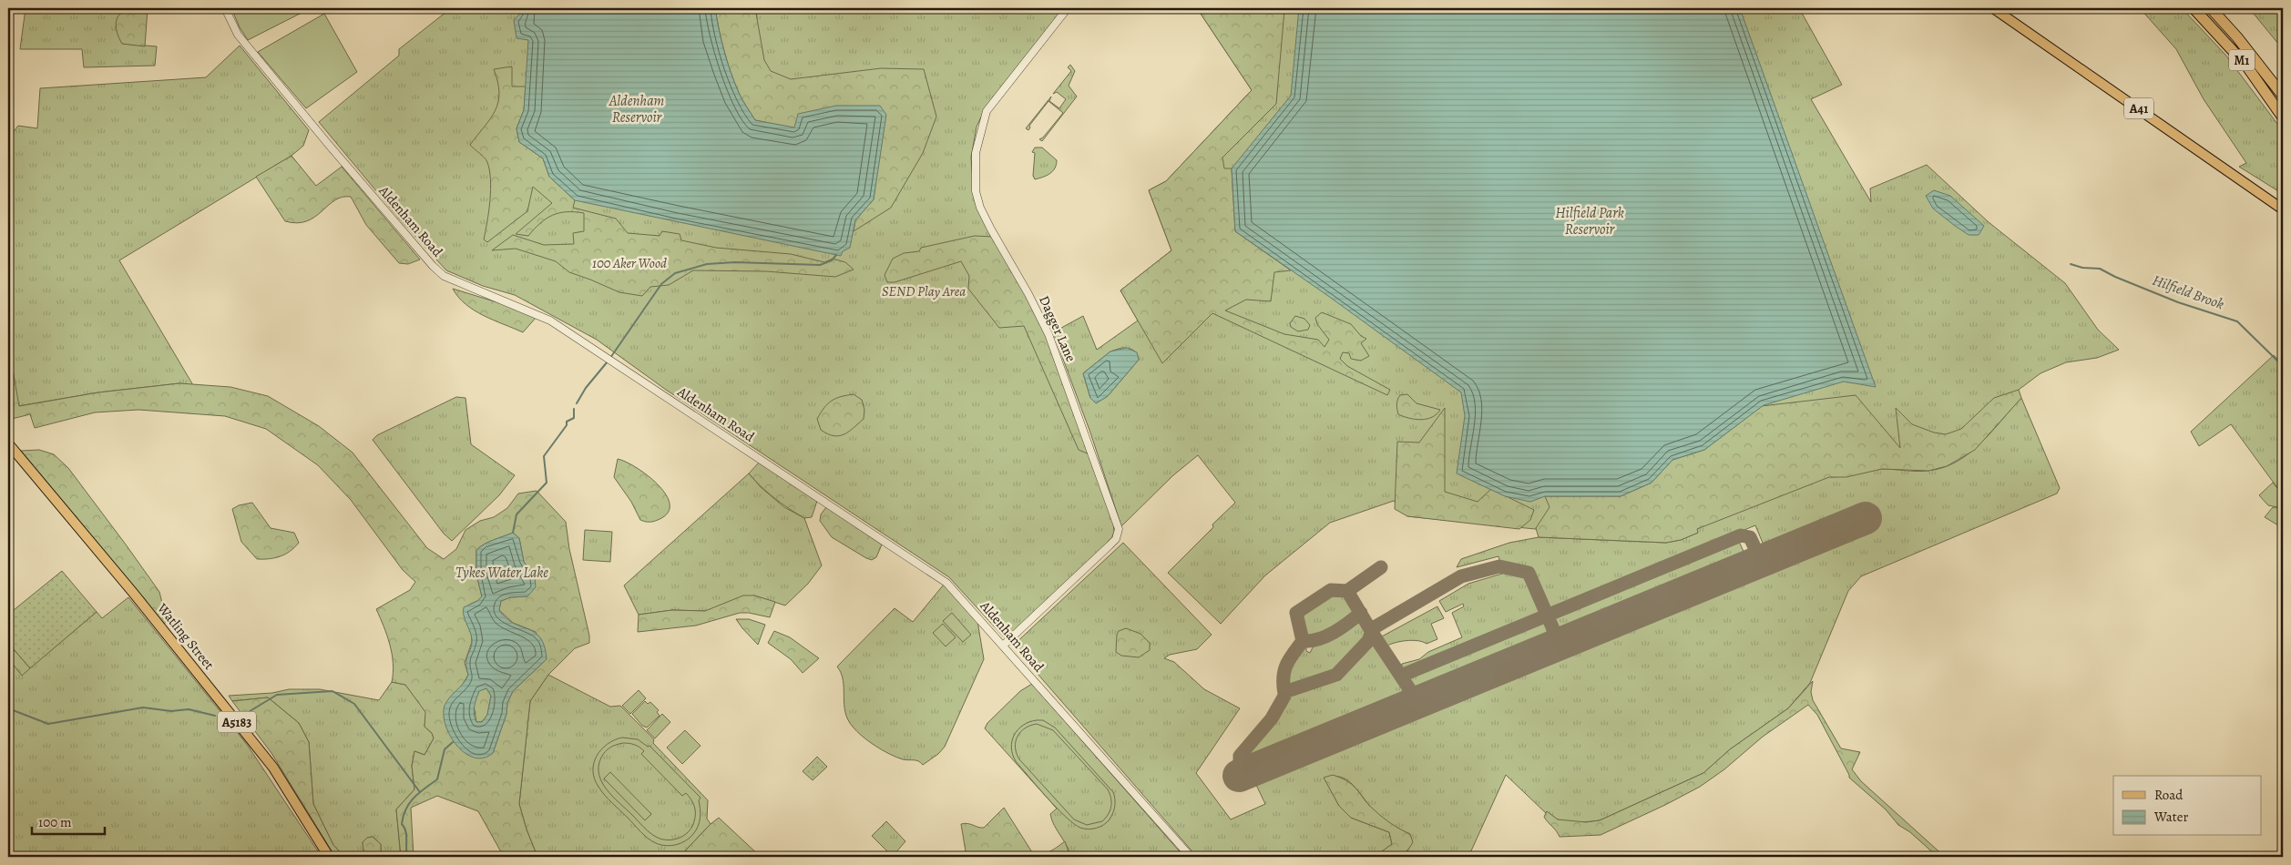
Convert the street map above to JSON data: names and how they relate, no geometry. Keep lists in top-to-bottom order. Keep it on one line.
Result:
{"streets":{"highway":["M1"],"main road":["A41","Watling Street","A5183"],"street":["Aldenham Road","Dagger Lane"]},"crossings":[["Aldenham Road","Dagger Lane"]],"water":["Aldenham Reservoir","Hilfield Park Reservoir","Hilfield Brook","Tykes Water Lake"],"parks":["100 Aker Wood","SEND Play Area"],"legend":["Road","Water"],"scale_bar":"100 m"}
